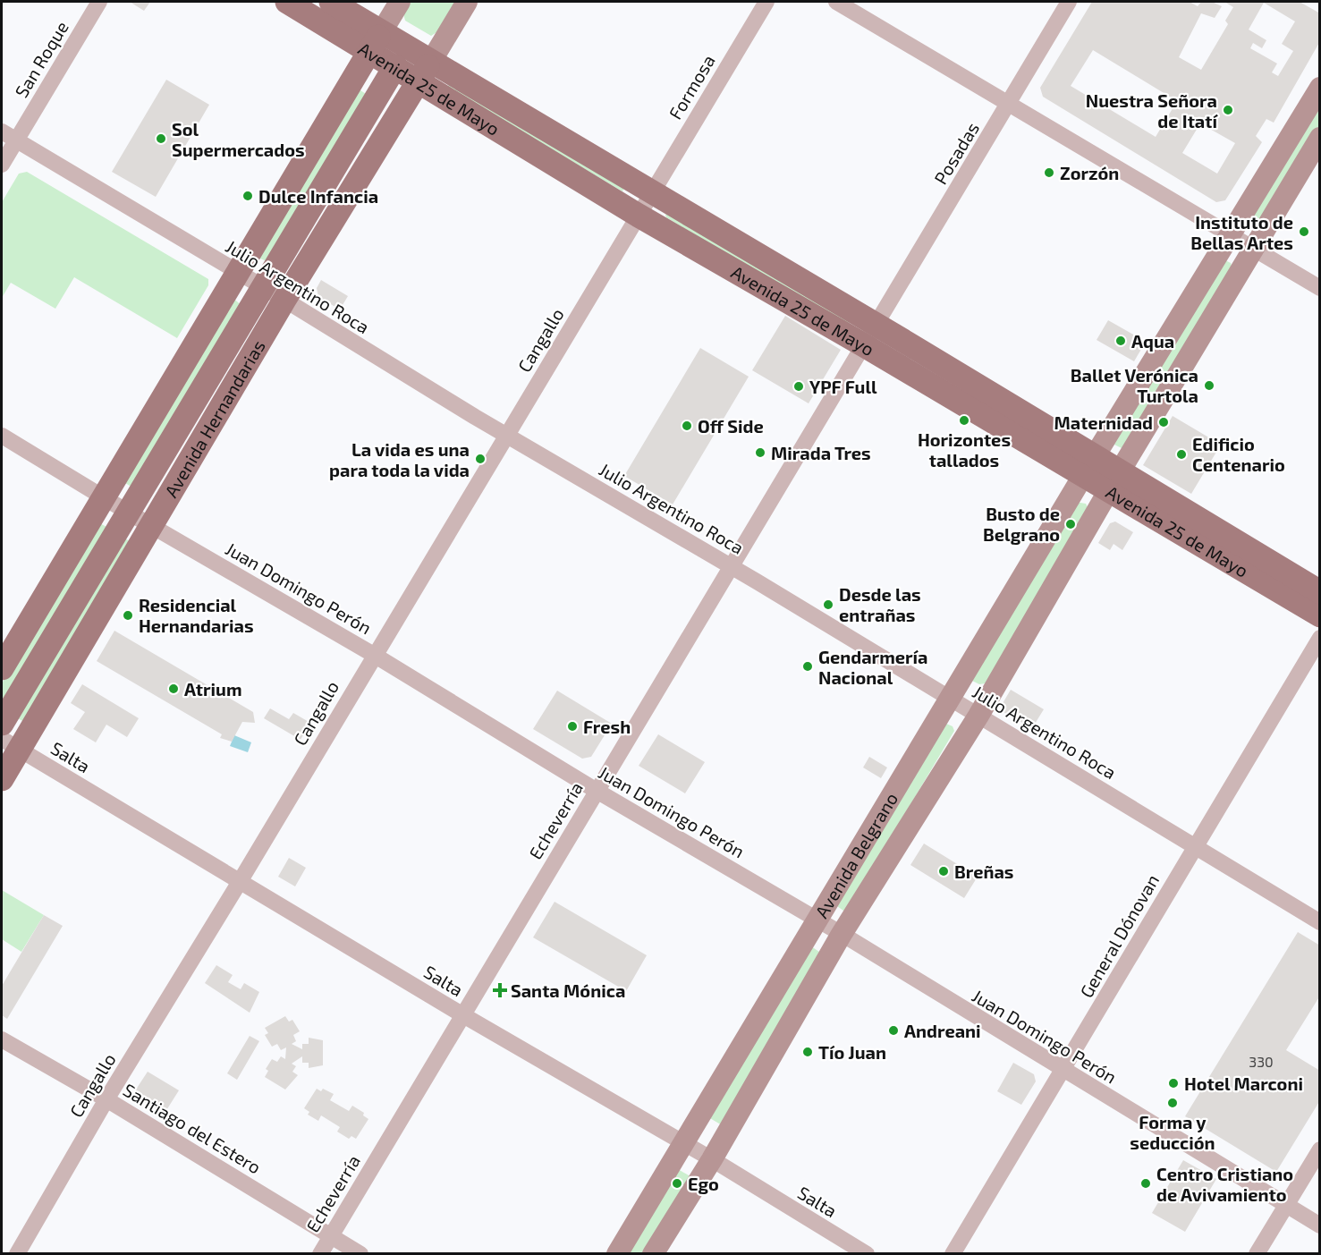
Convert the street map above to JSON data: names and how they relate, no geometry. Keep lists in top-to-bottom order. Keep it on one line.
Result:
{"streets":{"main road":["Avenida 25 de Mayo","Avenida Hernandarias","Avenida Belgrano"],"street":["San Roque","Formosa","Posadas","Julio Argentino Roca","Cangallo","Juan Domingo Perón","Salta","Echeverría","General Dónovan","Santiago del Estero"]},"crossings":[["San Roque","Julio Argentino Roca"],["Avenida 25 de Mayo","Formosa"],["Avenida 25 de Mayo","Posadas"],["Avenida 25 de Mayo","Cangallo"],["Avenida 25 de Mayo","Avenida Hernandarias"],["Avenida 25 de Mayo","Echeverría"],["Avenida 25 de Mayo","Avenida Belgrano"],["Formosa","Cangallo"],["Posadas","Echeverría"],["Julio Argentino Roca","Cangallo"],["Julio Argentino Roca","Avenida Hernandarias"],["Julio Argentino Roca","Echeverría"],["Julio Argentino Roca","Avenida Belgrano"],["Julio Argentino Roca","General Dónovan"],["Cangallo","Juan Domingo Perón"],["Cangallo","Salta"],["Cangallo","Santiago del Estero"],["Avenida Hernandarias","Juan Domingo Perón"],["Avenida Hernandarias","Salta"],["Juan Domingo Perón","Echeverría"],["Juan Domingo Perón","Avenida Belgrano"],["Juan Domingo Perón","General Dónovan"],["Salta","Echeverría"],["Salta","Avenida Belgrano"],["Echeverría","Santiago del Estero"]],"places":{"other":["Nuestra Señora de Itatí","Sol Supermercados","Zorzón","Dulce Infancia","Instituto de Bellas Artes","Aqua","Ballet Verónica Turtola","YPF Full","Horizontes tallados","Maternidad","Off Side","Mirada Tres","Edificio Centenario","La vida es una para toda la vida","Busto de Belgrano","Desde las entrañas","Residencial Hernandarias","Gendarmería Nacional","Atrium","Fresh","Breñas","Andreani","Tío Juan","Hotel Marconi","Forma y seducción","Ego","Centro Cristiano de Avivamiento"],"health":["Santa Mónica"]},"house_numbers":["330"]}
